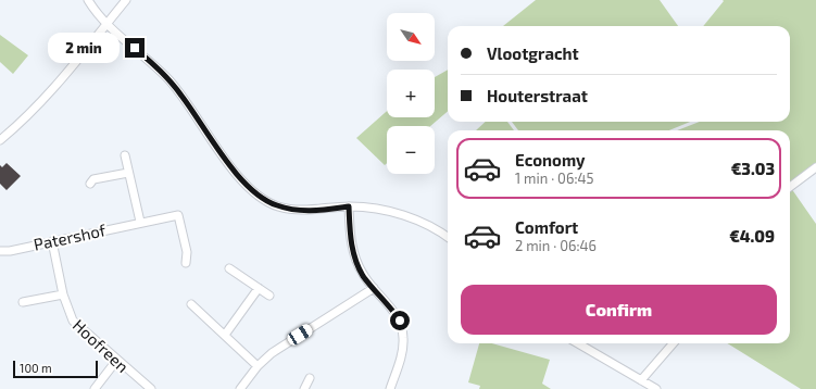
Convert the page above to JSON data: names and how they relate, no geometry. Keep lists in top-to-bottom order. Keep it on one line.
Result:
{"streets":{"street":["Patershof","Hoofreen"]},"crossings":[["Patershof","Hoofreen"]],"scale_bar":"100 m","north":"bottom right","page":{"map_buttons":["+","−"],"banner":["Vlootgracht","Houterstraat"],"bubble":"2 min","list":[{"name":"Economy","note":"1 min · 06:45","value":"€3.03"},{"name":"Comfort","note":"2 min · 06:46","value":"€4.09"}],"buttons":"Confirm","scale":"100 m"}}
